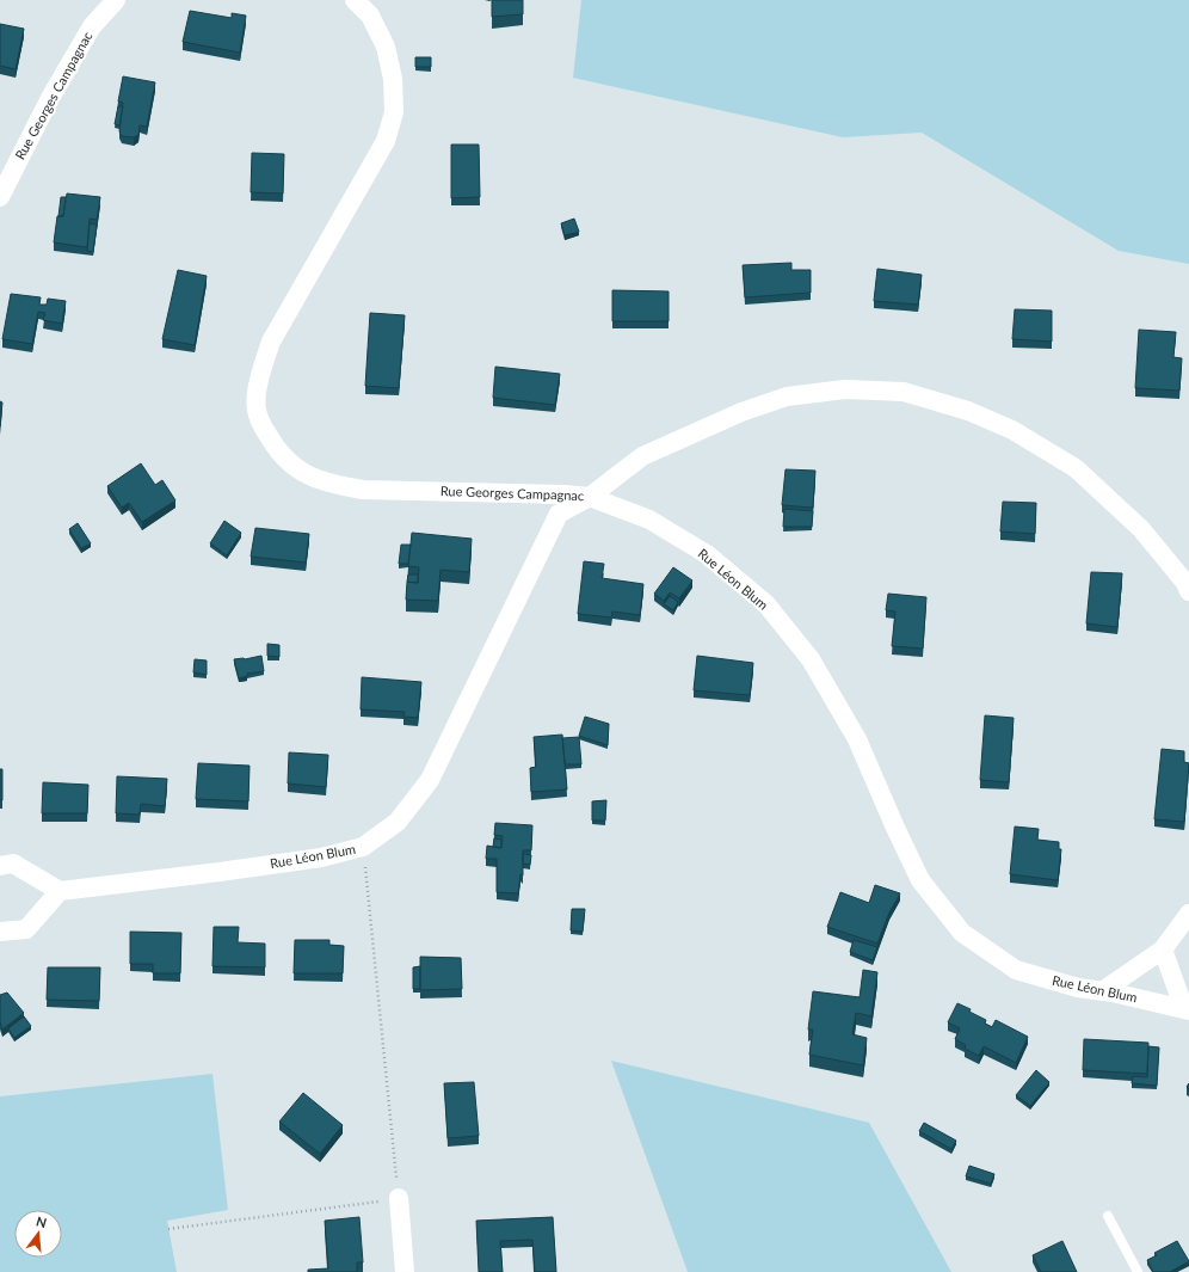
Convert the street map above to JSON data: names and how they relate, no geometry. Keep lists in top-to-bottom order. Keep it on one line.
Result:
{"streets":{"street":["Rue Georges Campagnac","Rue Léon Blum"]},"crossings":[["Rue Georges Campagnac","Rue Léon Blum"]],"north":"top"}
